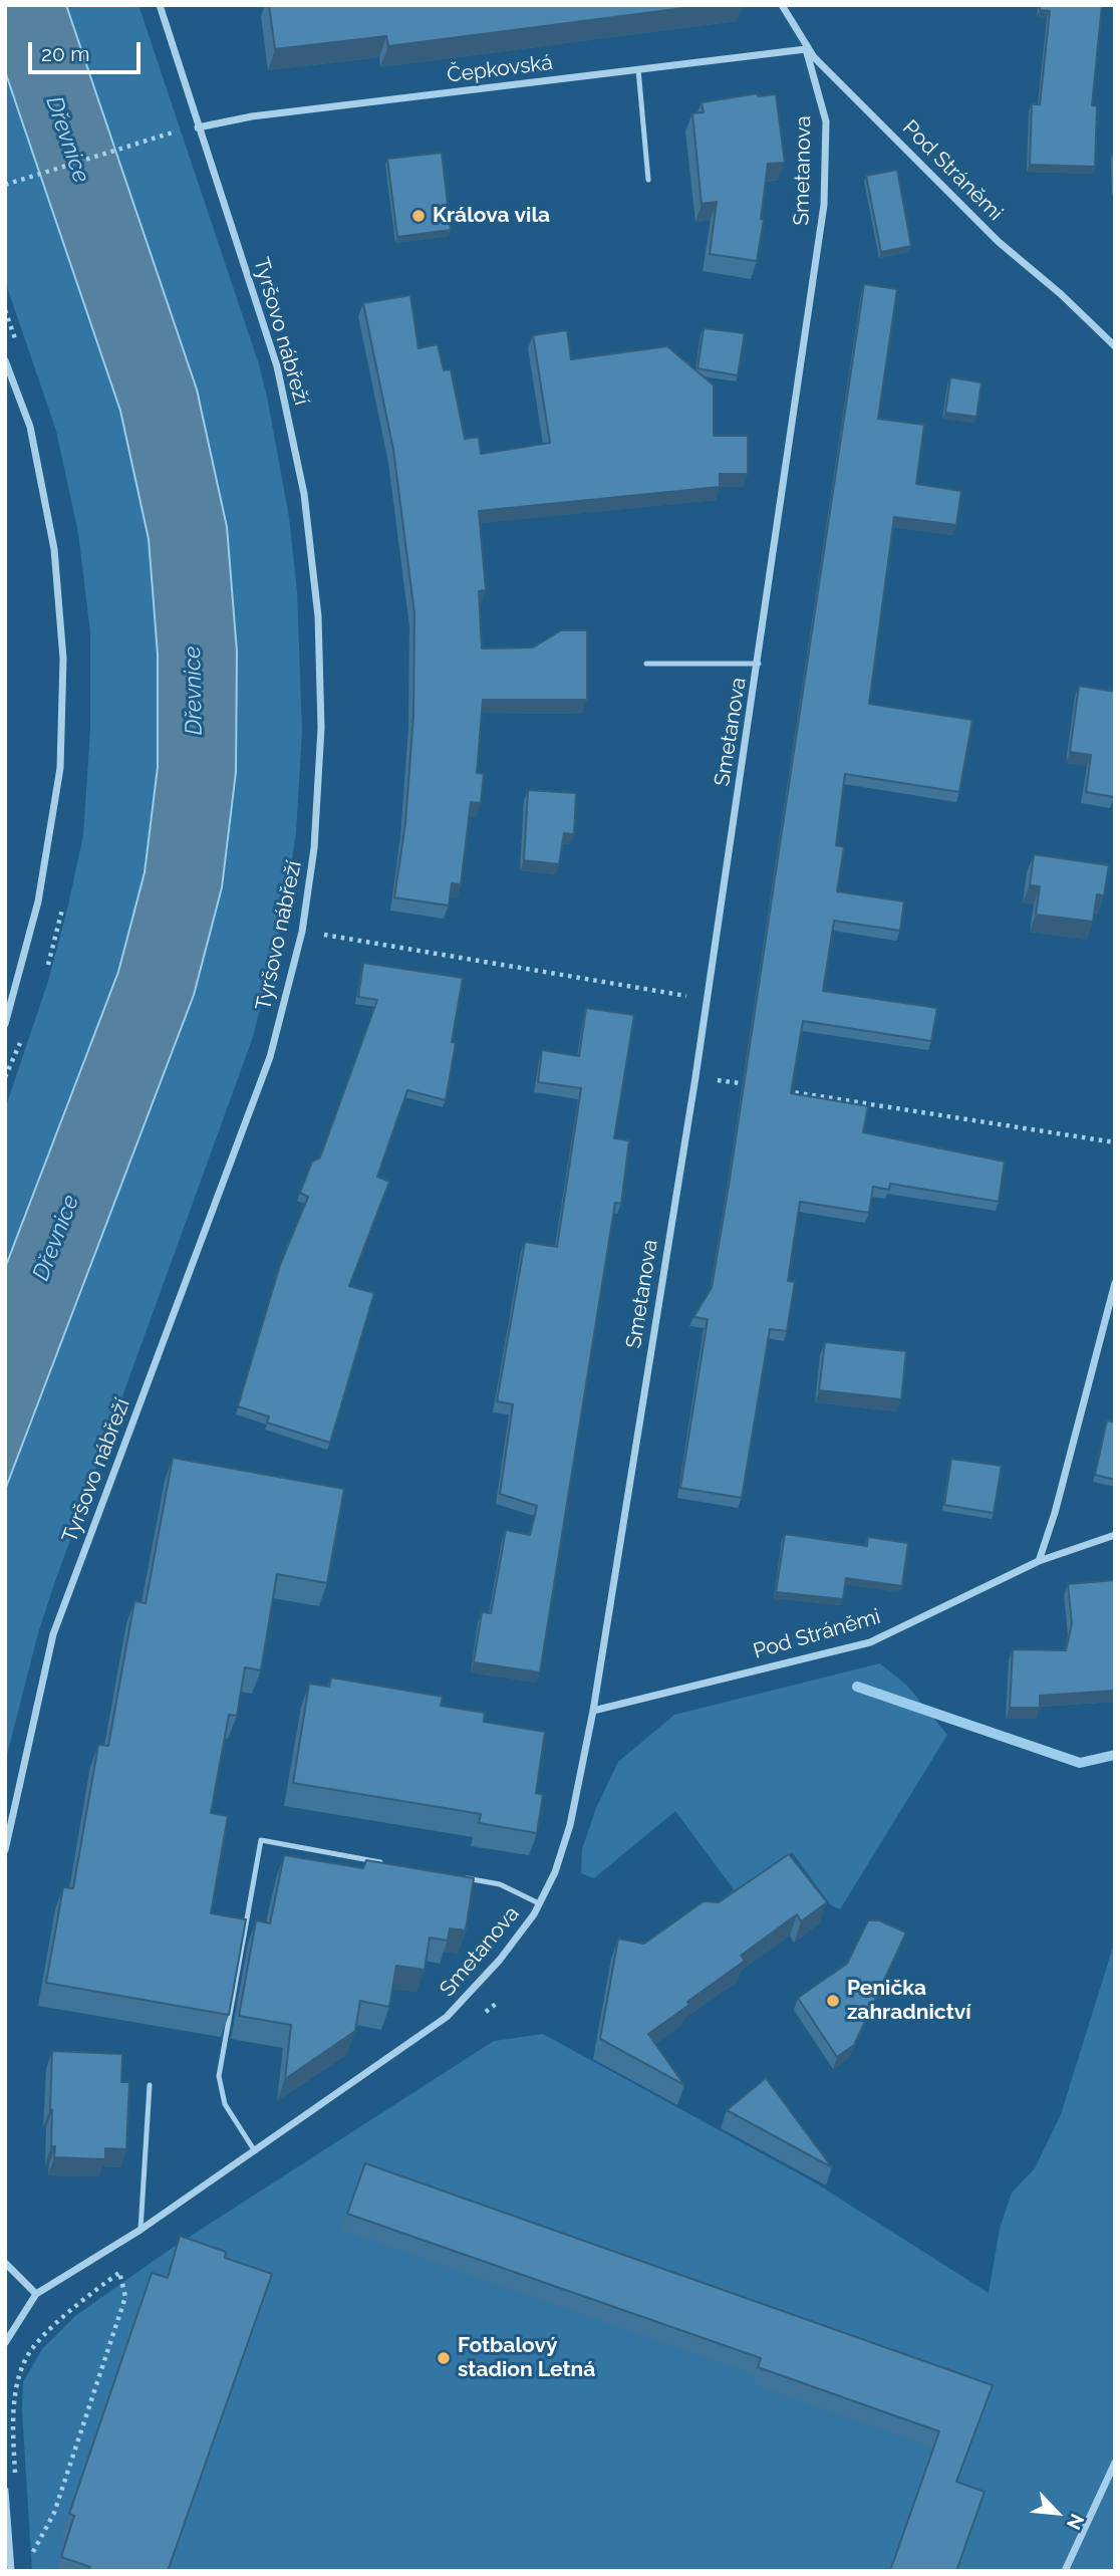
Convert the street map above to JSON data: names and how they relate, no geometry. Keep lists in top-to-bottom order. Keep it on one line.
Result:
{"streets":{"street":["Čepkovská","Smetanova","Pod Stráněmi","Tyršovo nábřeží"]},"crossings":[["Čepkovská","Smetanova"],["Čepkovská","Pod Stráněmi"],["Čepkovská","Tyršovo nábřeží"],["Smetanova","Pod Stráněmi"]],"water":["Dřevnice"],"places":["Králova vila","Penička zahradnictví","Fotbalový stadion Letná"],"scale_bar":"20 m","north":"bottom right"}
